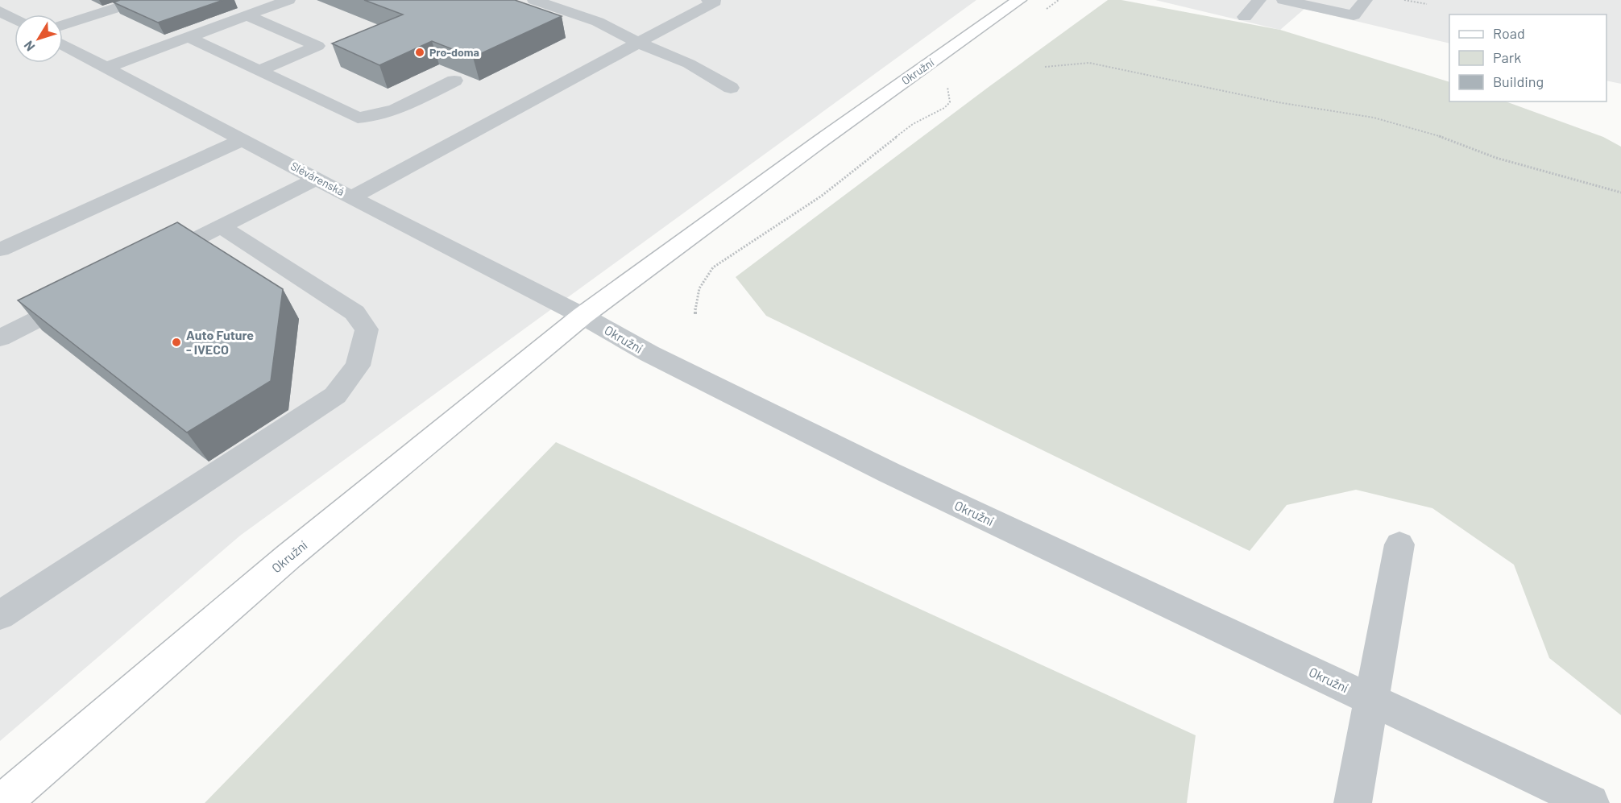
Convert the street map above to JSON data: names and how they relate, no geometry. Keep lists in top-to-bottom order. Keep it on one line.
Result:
{"streets":{"main road":["Okružní"],"street":["Slévárenská"]},"crossings":[["Okružní","Slévárenská"]],"places":["Pro-doma","Auto Future - IVECO"],"legend":["Road","Park","Building"],"north":"bottom left"}
